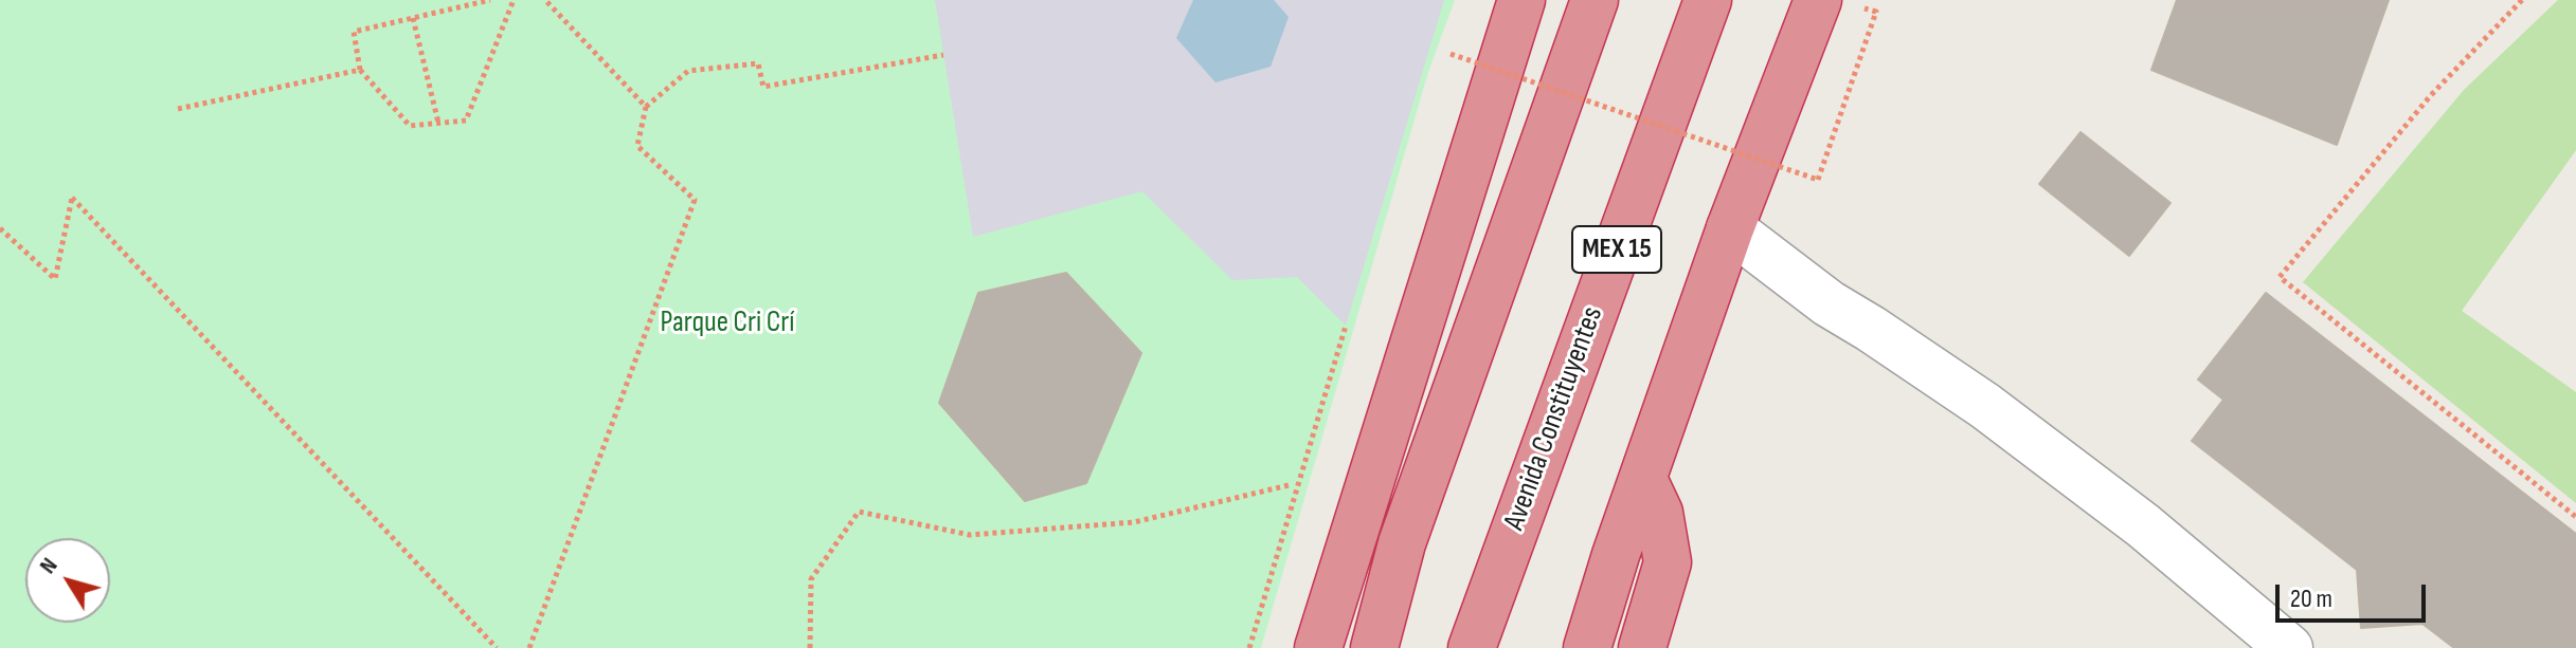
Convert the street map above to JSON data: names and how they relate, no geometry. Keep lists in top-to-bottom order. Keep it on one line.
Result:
{"streets":{"highway":["MEX 15","Avenida Constituyentes"]},"parks":["Parque Cri Crí"],"scale_bar":"20 m","north":"top left"}
